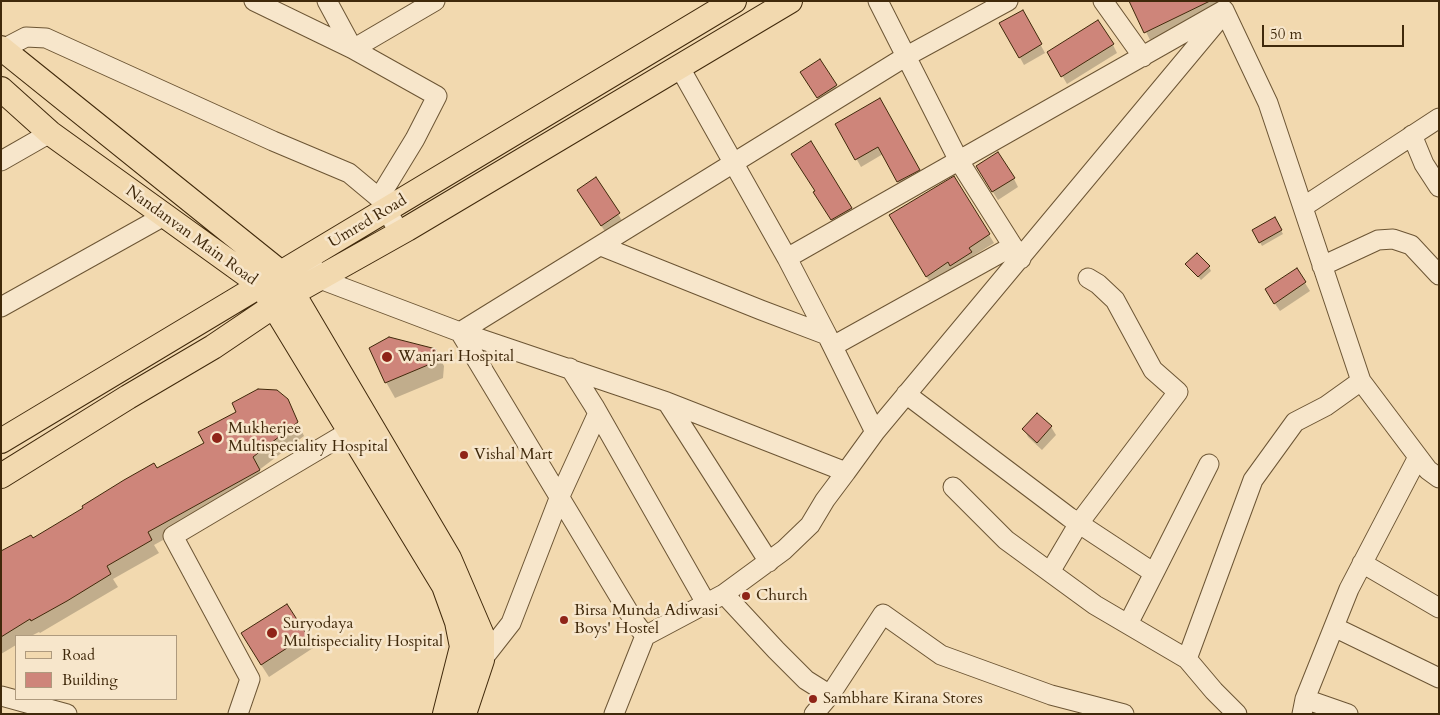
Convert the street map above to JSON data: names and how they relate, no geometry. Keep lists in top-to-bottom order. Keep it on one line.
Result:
{"streets":{"main road":["Umred Road","Nandanvan Main Road"]},"crossings":[["Umred Road","Nandanvan Main Road"]],"places":["Wanjari Hospital","Mukherjee Multispeciality Hospital","Vishal Mart","Church","Birsa Munda Adiwasi Boys' Hostel","Suryodaya Multispeciality Hospital","Sambhare Kirana Stores"],"legend":["Road","Building"],"scale_bar":"50 m"}
